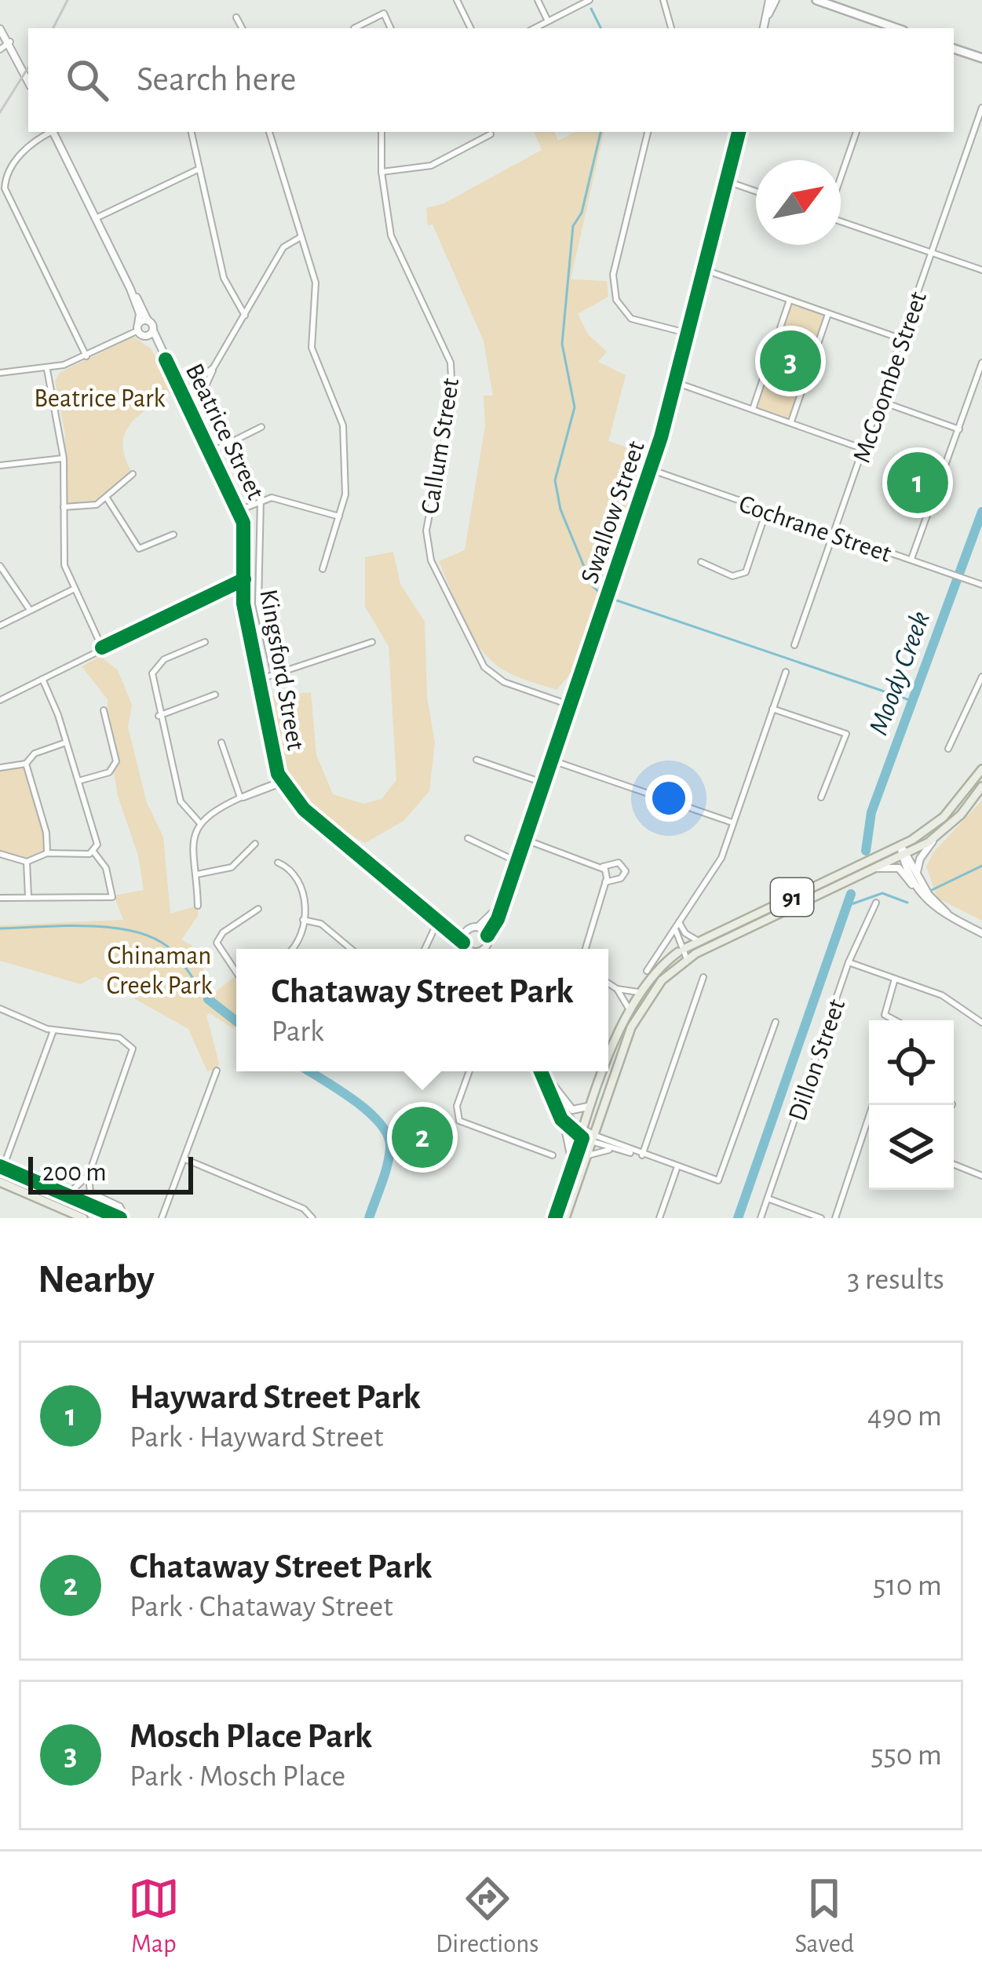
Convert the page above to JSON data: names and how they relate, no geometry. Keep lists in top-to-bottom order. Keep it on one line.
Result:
{"streets":{"main road":["91"],"street":["McCoombe Street","Beatrice Street","Callum Street","Swallow Street","Cochrane Street","Kingsford Street","Dillon Street"]},"crossings":[["McCoombe Street","Cochrane Street"],["Beatrice Street","Kingsford Street"],["Callum Street","Swallow Street"],["Swallow Street","Cochrane Street"],["Swallow Street","Kingsford Street"]],"water":["Moody Creek"],"parks":["Beatrice Park","Chinaman Creek Park"],"scale_bar":"200 m","north":"top right","page":{"search":"Search here","pins":["3","1","2"],"popup":["Chataway Street Park","Park"],"scale":"200 m","heading":["Nearby","3 results"],"list":[{"mark":"1","name":"Hayward Street Park","note":"Park · Hayward Street","value":"490 m"},{"mark":"2","name":"Chataway Street Park","note":"Park · Chataway Street","value":"510 m"},{"mark":"3","name":"Mosch Place Park","note":"Park · Mosch Place","value":"550 m"}],"nav":["Map","Directions","Saved"]}}
